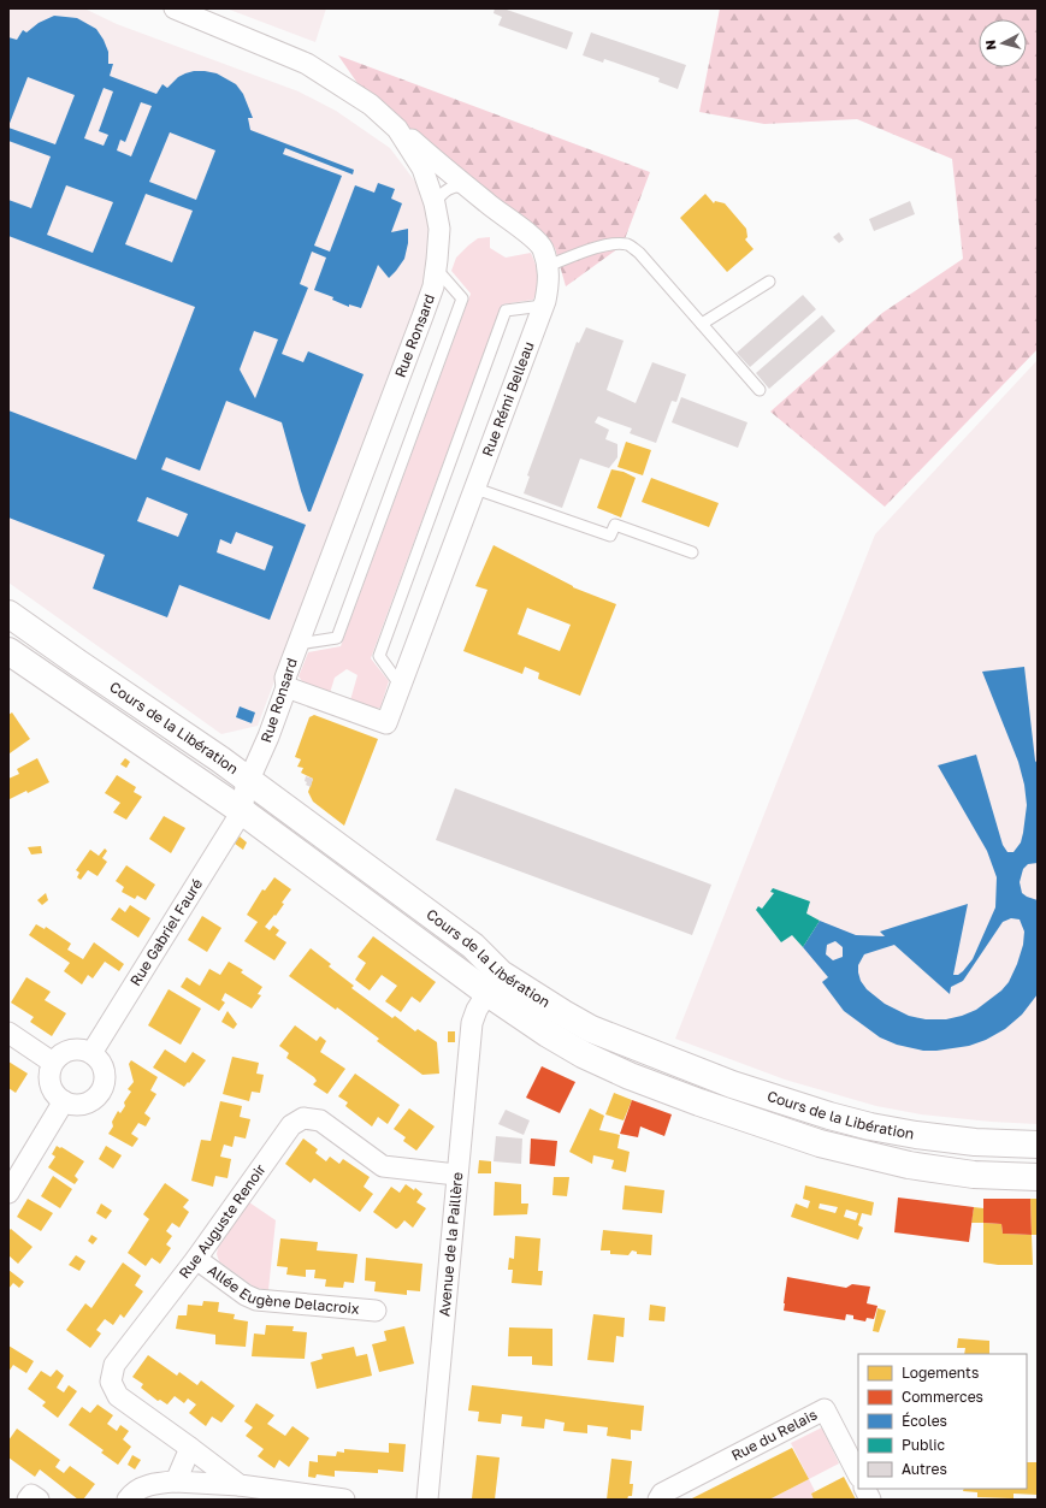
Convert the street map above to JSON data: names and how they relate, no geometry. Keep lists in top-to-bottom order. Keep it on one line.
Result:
{"streets":{"main road":["Cours de la Libération"],"street":["Rue Ronsard","Rue Rémi Belleau","Rue Gabriel Fauré","Rue Auguste Renoir","Avenue de la Paillère","Allée Eugène Delacroix","Rue du Relais"]},"crossings":[["Rue Ronsard","Rue Rémi Belleau"],["Rue Ronsard","Cours de la Libération"],["Cours de la Libération","Rue Gabriel Fauré"],["Cours de la Libération","Avenue de la Paillère"],["Rue Auguste Renoir","Avenue de la Paillère"],["Rue Auguste Renoir","Allée Eugène Delacroix"]],"legend":["Logements","Commerces","Écoles","Public","Autres"],"north":"left"}
